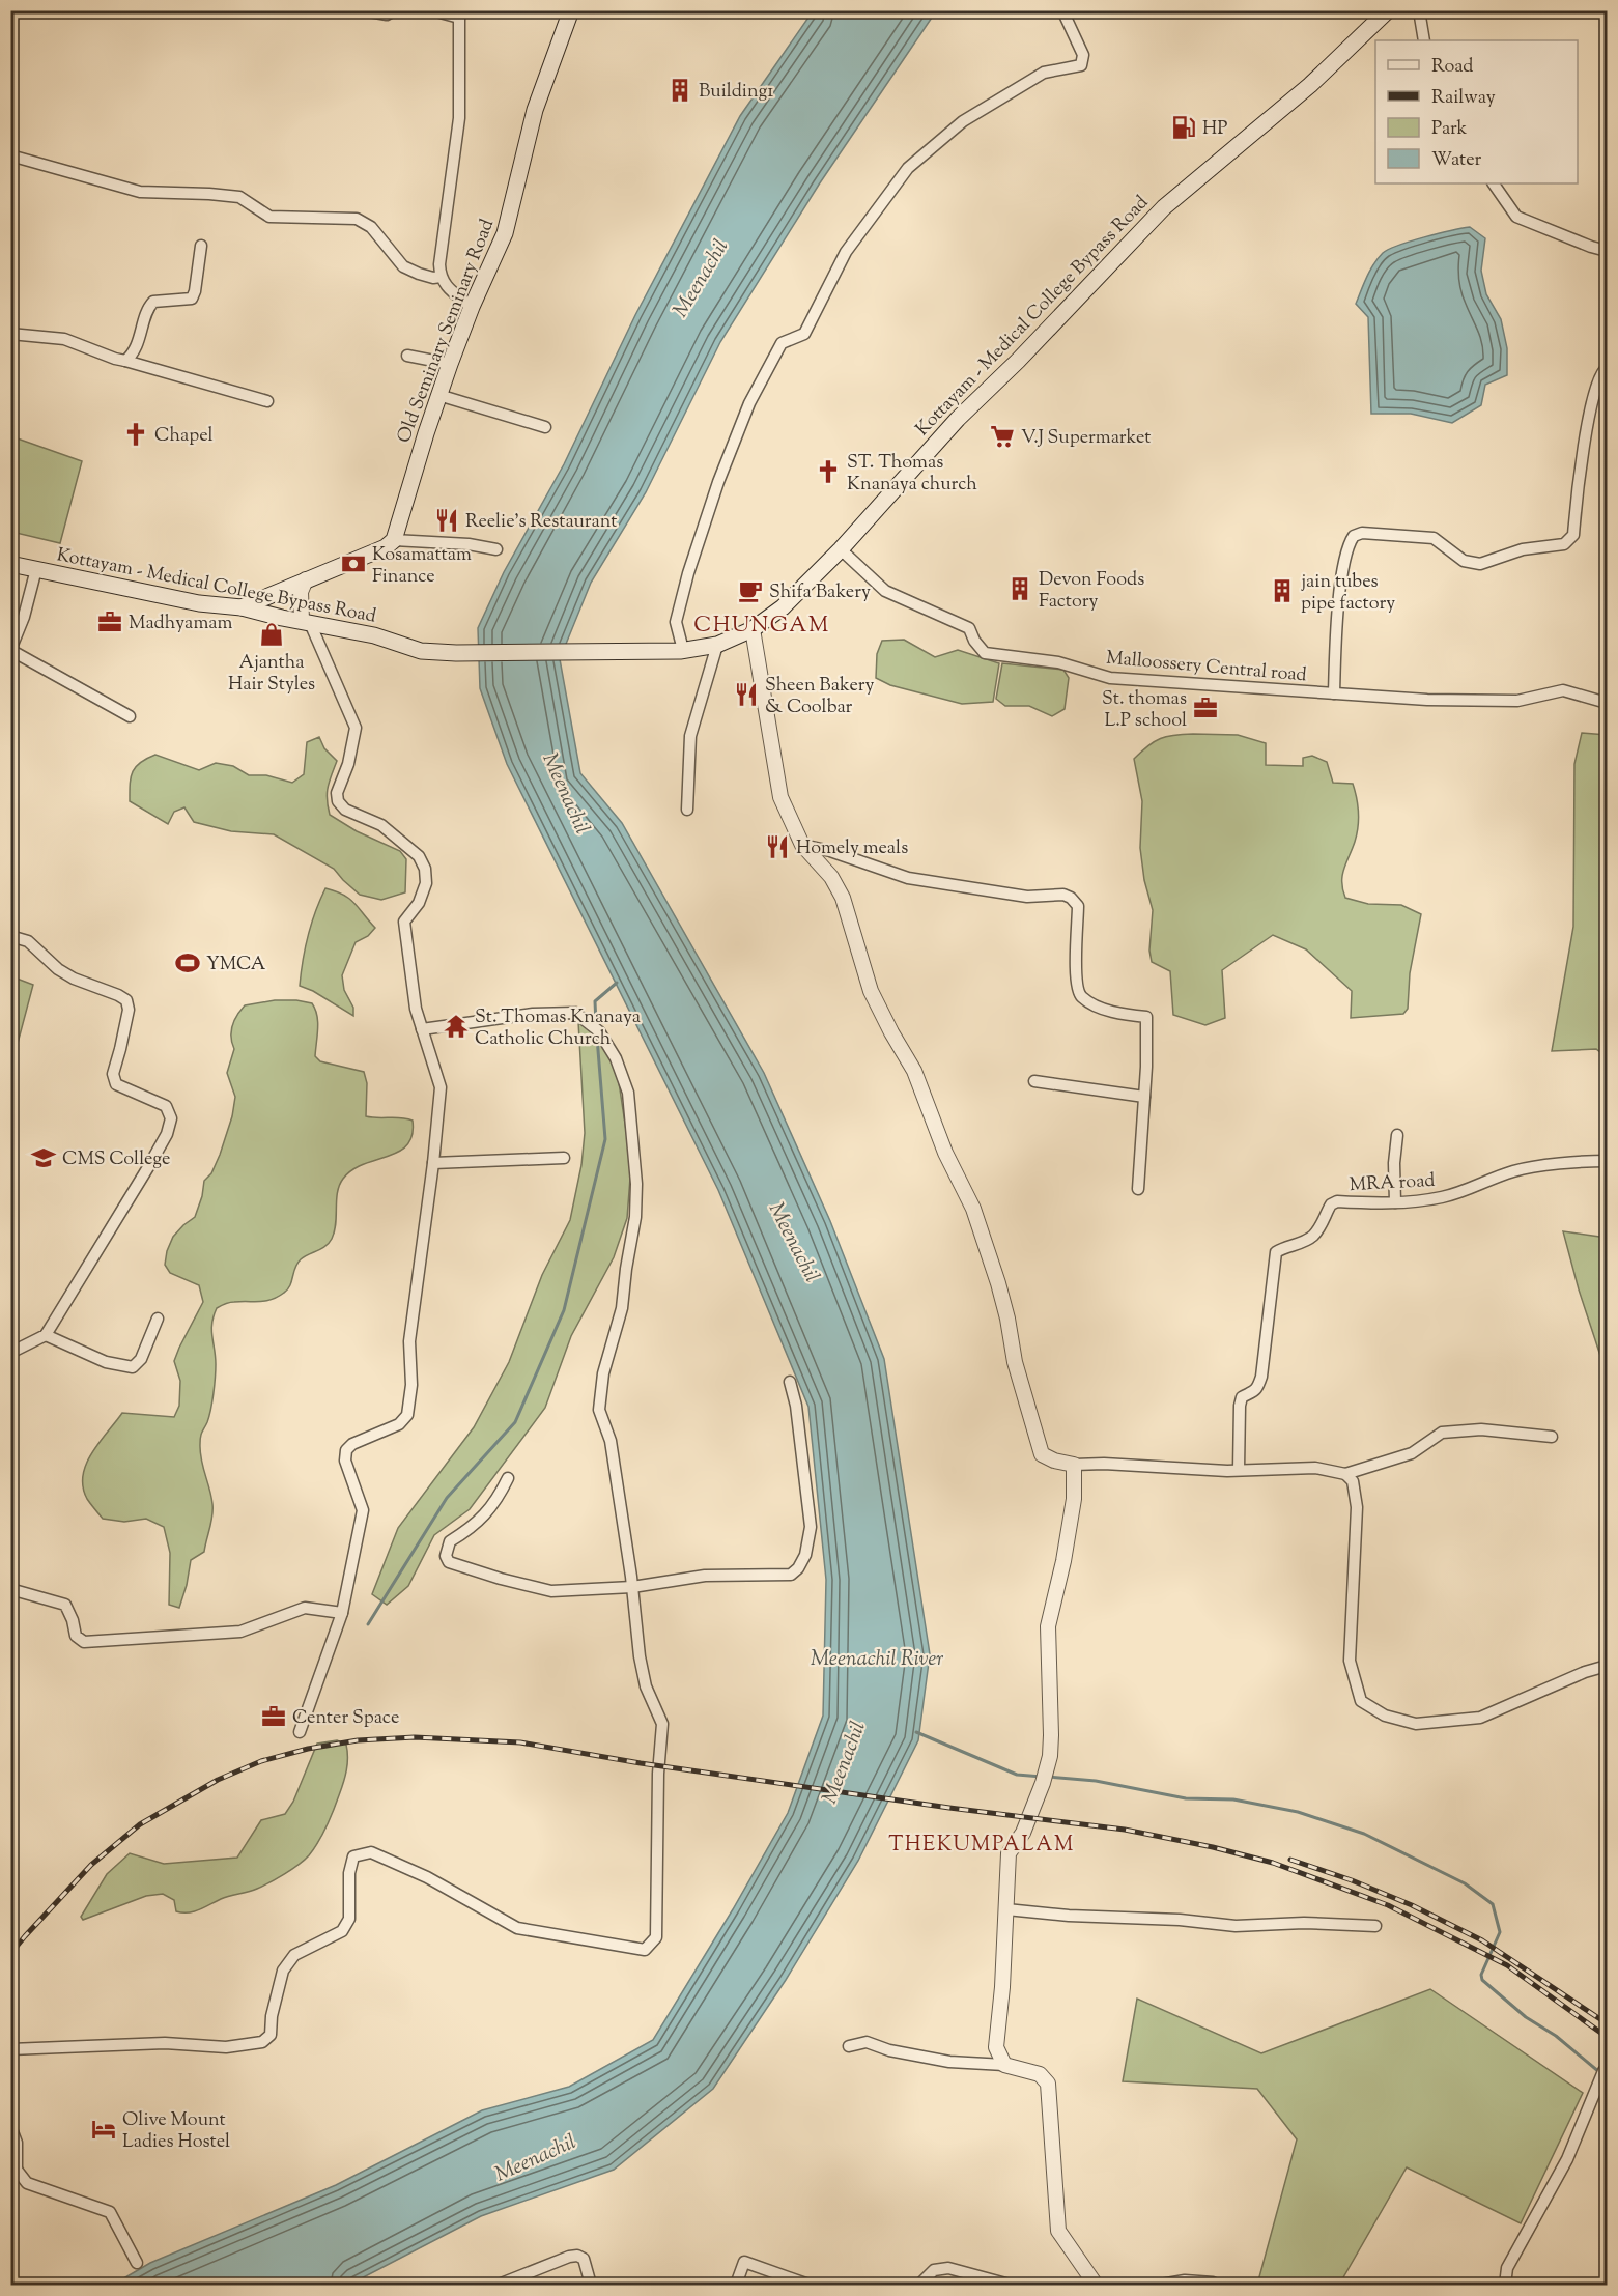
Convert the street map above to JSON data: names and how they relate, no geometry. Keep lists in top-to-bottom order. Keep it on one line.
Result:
{"streets":{"main road":["Kottayam - Medical College Bypass Road","Old Seminary Seminary Road"],"street":["Malloossery Central road","MRA road"]},"crossings":[["Kottayam - Medical College Bypass Road","Malloossery Central road"]],"districts":["CHUNGAM","THEKUMPALAM"],"water":["Meenachil","Meenachil River"],"places":{"building":["Building1","Devon Foods Factory","jain tubes pipe factory"],"fuel station":["HP"],"church":["Chapel","ST. Thomas Knanaya church"],"supermarket":["V.J Supermarket"],"restaurant":["Reelie's Restaurant","Sheen Bakery & Coolbar","Homely meals"],"bank":["Kosamattam Finance"],"cafe":["Shifa Bakery"],"office":["Madhyamam","St. thomas L.P school","Center Space"],"shop":["Ajantha Hair Styles"],"sports":["YMCA"],"temple":["St. Thomas Knanaya Catholic Church"],"school or university":["CMS College"],"hotel":["Olive Mount Ladies Hostel"]},"legend":["Road","Railway","Park","Water"]}
